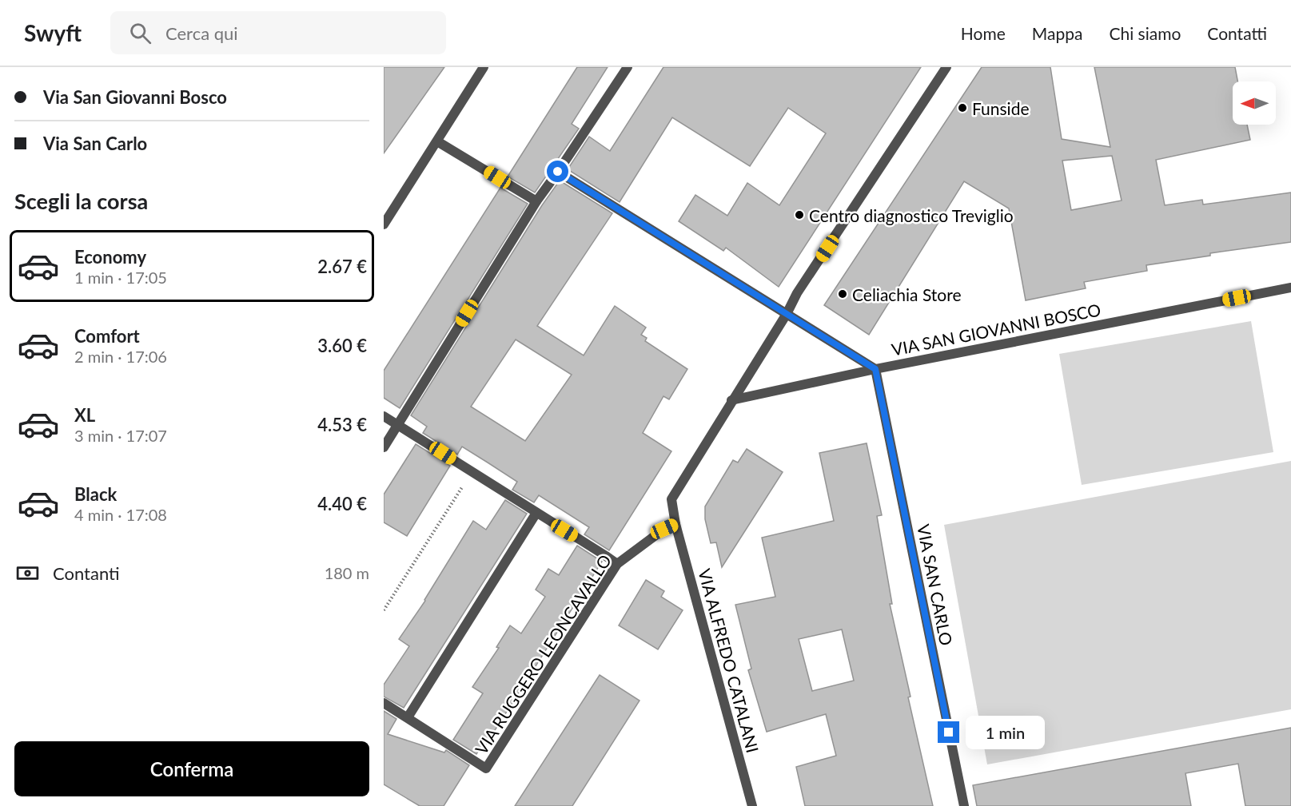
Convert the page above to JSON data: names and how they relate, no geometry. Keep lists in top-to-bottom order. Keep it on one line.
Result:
{"streets":{"street":["VIA SAN GIOVANNI BOSCO","VIA SAN CARLO","VIA RUGGERO LEONCAVALLO","VIA ALFREDO CATALANI"]},"crossings":[["VIA SAN GIOVANNI BOSCO","VIA SAN CARLO"],["VIA RUGGERO LEONCAVALLO","VIA ALFREDO CATALANI"]],"places":["Funside","Centro diagnostico Treviglio","Celiachia Store"],"north":"left","page":{"header":"Swyft","search":"Cerca qui","nav":["Home","Mappa","Chi siamo","Contatti"],"banner":["Via San Giovanni Bosco","Via San Carlo"],"heading":"Scegli la corsa","list":[{"name":"Economy","note":"1 min · 17:05","value":"2.67 €"},{"name":"Comfort","note":"2 min · 17:06","value":"3.60 €"},{"name":"XL","note":"3 min · 17:07","value":"4.53 €"},{"name":"Black","note":"4 min · 17:08","value":"4.40 €"}],"pay":["Contanti","180 m"],"bubble":"1 min","buttons":"Conferma"}}
